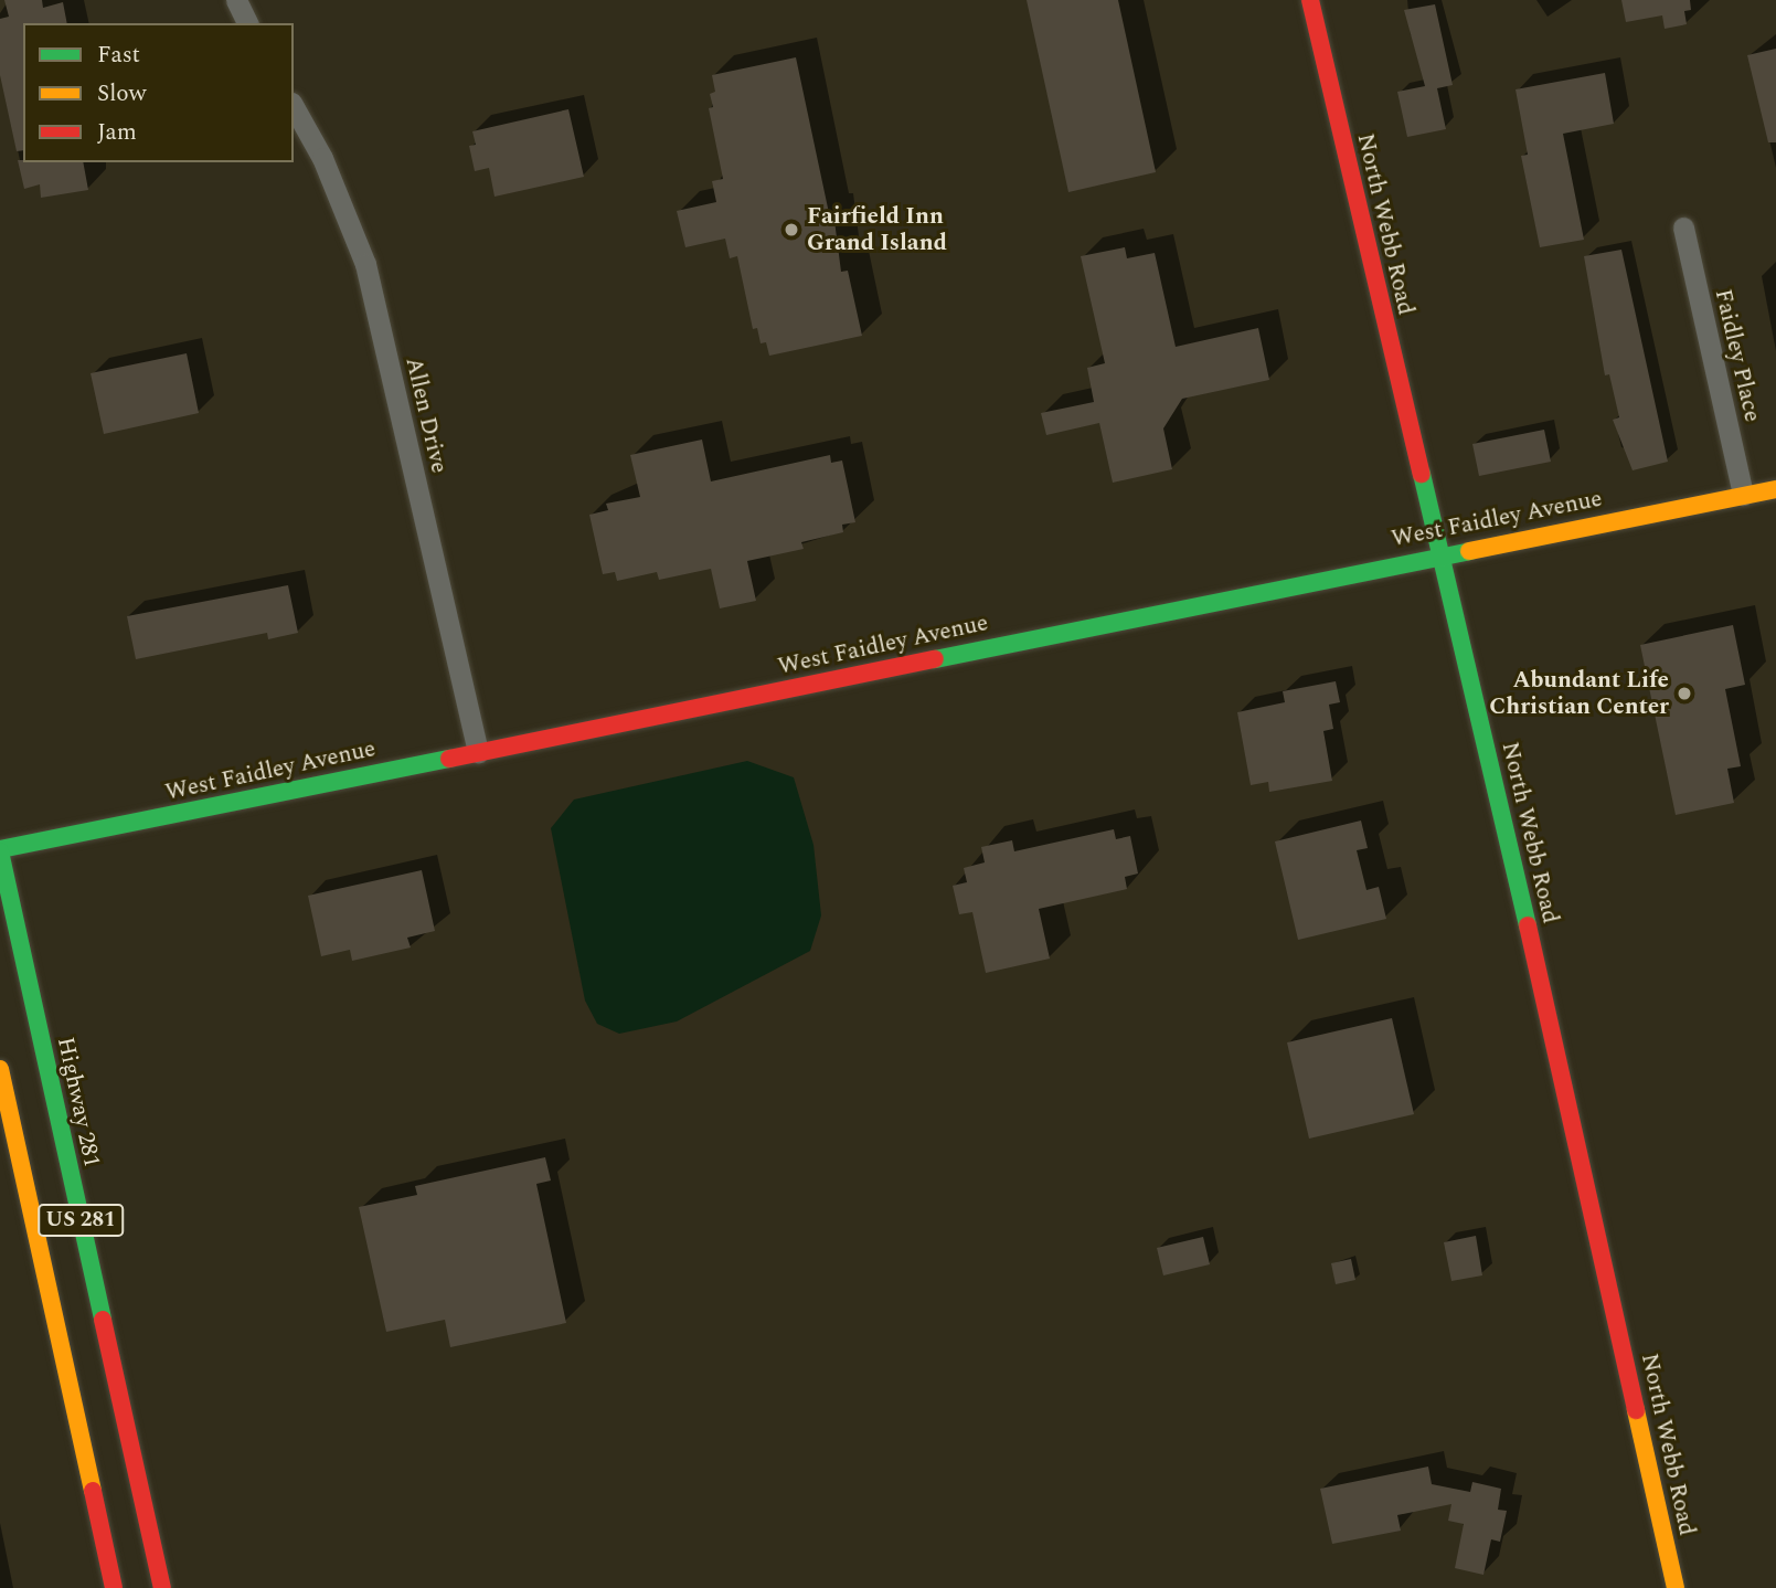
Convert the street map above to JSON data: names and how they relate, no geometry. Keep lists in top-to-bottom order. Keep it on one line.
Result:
{"streets":{"main road":["North Webb Road","West Faidley Avenue","Highway 281","US 281"],"street":["Faidley Place","Allen Drive"]},"crossings":[["North Webb Road","West Faidley Avenue"],["Faidley Place","West Faidley Avenue"],["Allen Drive","West Faidley Avenue"],["West Faidley Avenue","Highway 281"]],"places":["Fairfield Inn Grand Island","Abundant Life Christian Center"],"legend":["Fast","Slow","Jam"]}
